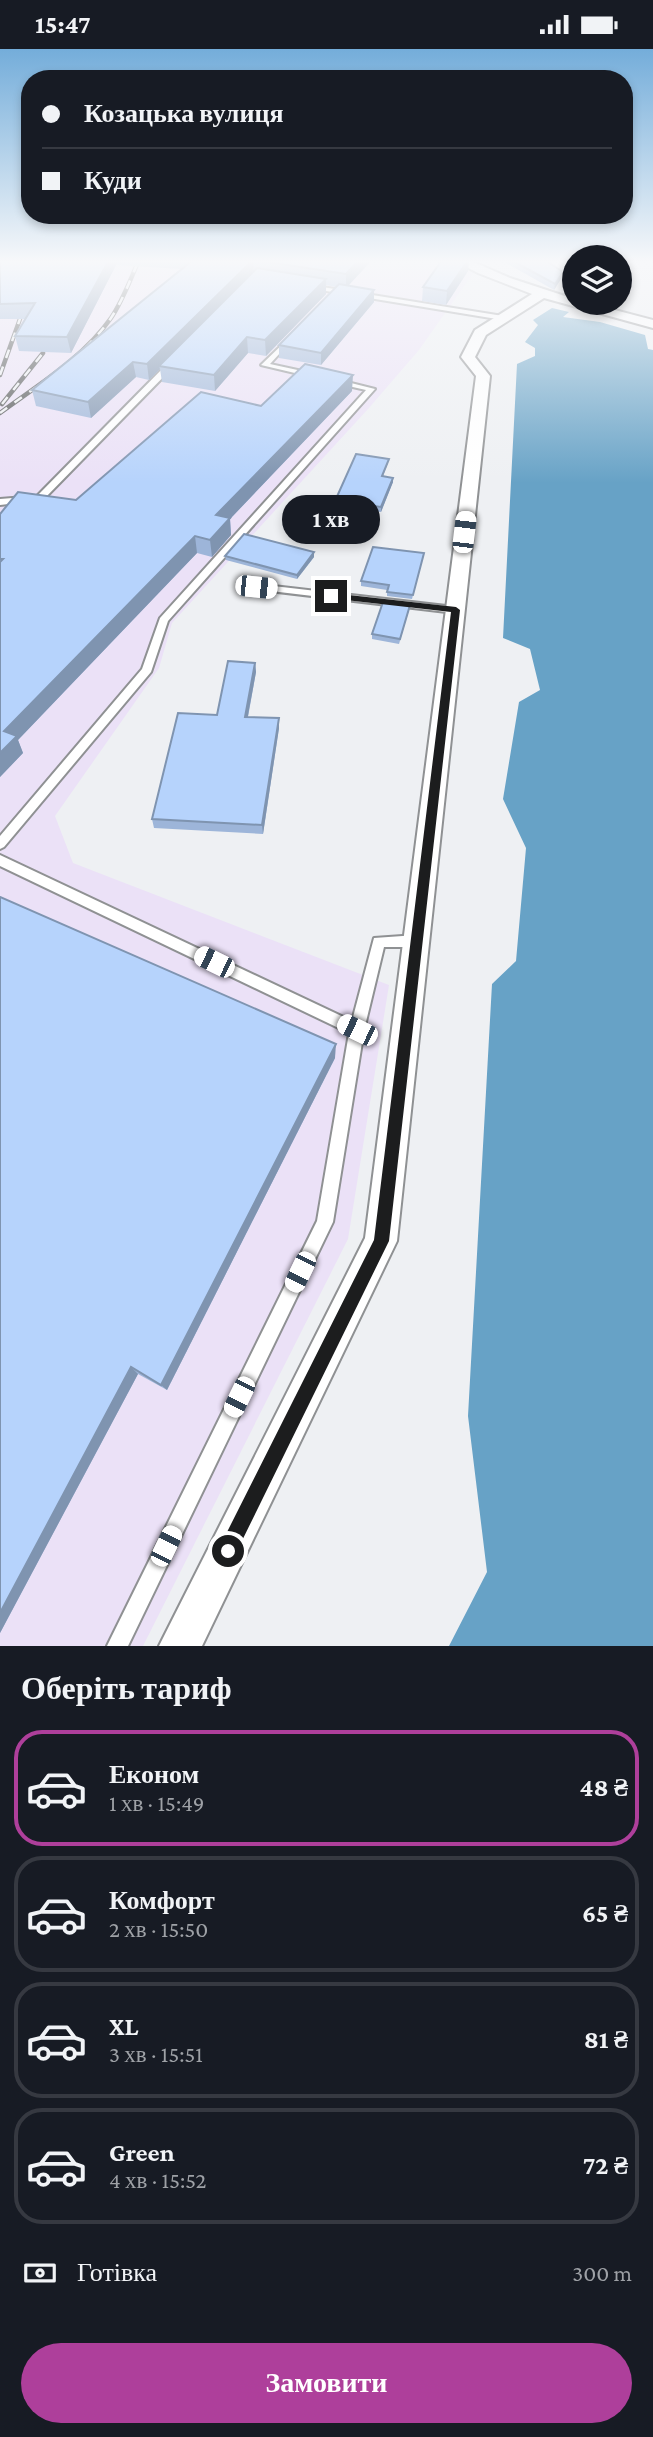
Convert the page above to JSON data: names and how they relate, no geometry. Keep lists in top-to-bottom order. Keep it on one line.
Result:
{"page":{"status":"15:47","banner":["Козацька вулиця","Куди"],"bubble":"1 хв","heading":"Оберіть тариф","list":[{"name":"Економ","note":"1 хв · 15:49","value":"48 ₴"},{"name":"Комфорт","note":"2 хв · 15:50","value":"65 ₴"},{"name":"XL","note":"3 хв · 15:51","value":"81 ₴"},{"name":"Green","note":"4 хв · 15:52","value":"72 ₴"}],"pay":["Готівка","300 m"],"buttons":"Замовити"}}
